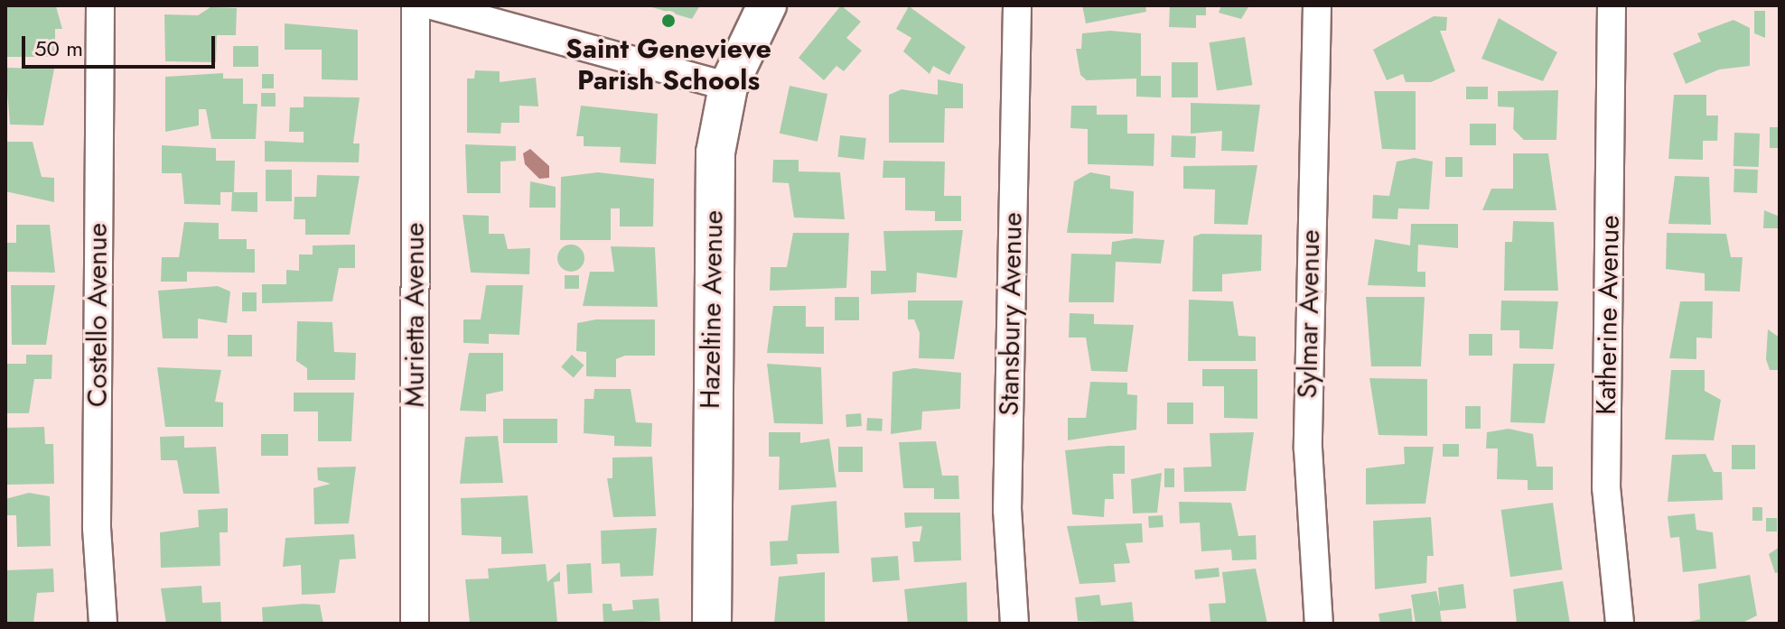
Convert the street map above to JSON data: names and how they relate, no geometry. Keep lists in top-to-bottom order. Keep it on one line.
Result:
{"streets":{"street":["Hazeltine Avenue","Stansbury Avenue","Sylmar Avenue","Costello Avenue","Murietta Avenue","Katherine Avenue"]},"places":["Saint Genevieve Parish Schools"],"scale_bar":"50 m"}
